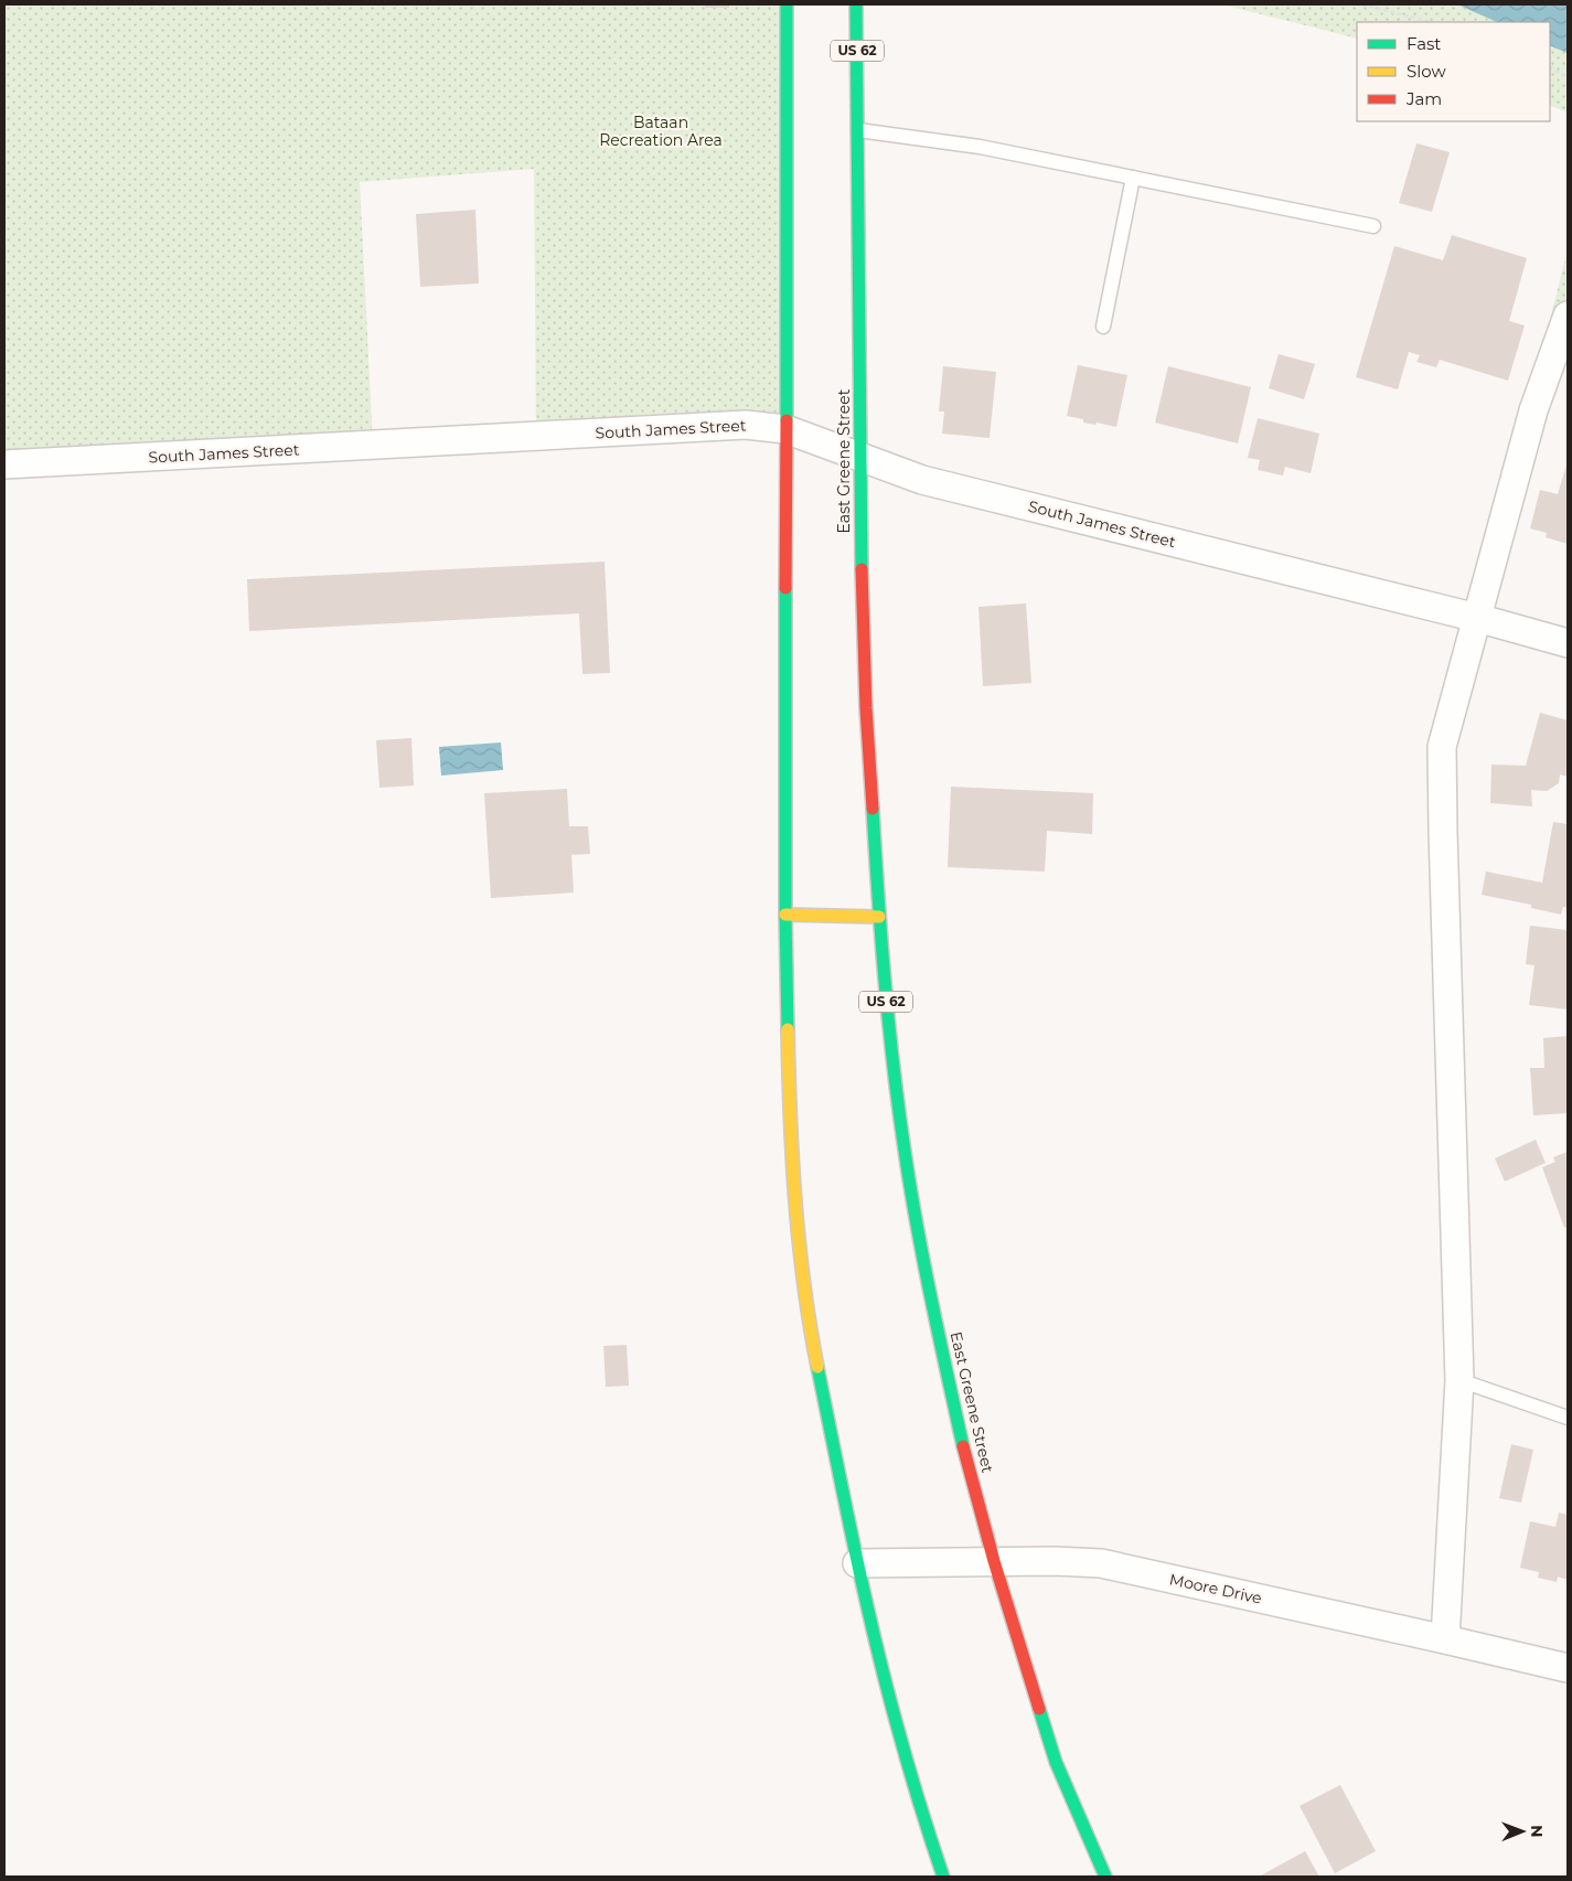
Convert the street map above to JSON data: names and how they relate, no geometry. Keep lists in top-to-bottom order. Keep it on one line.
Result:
{"streets":{"highway":["US 62","East Greene Street"],"street":["South James Street","Moore Drive"]},"crossings":[["South James Street","East Greene Street"],["East Greene Street","Moore Drive"]],"parks":["Bataan Recreation Area"],"legend":["Fast","Slow","Jam"],"north":"right"}
